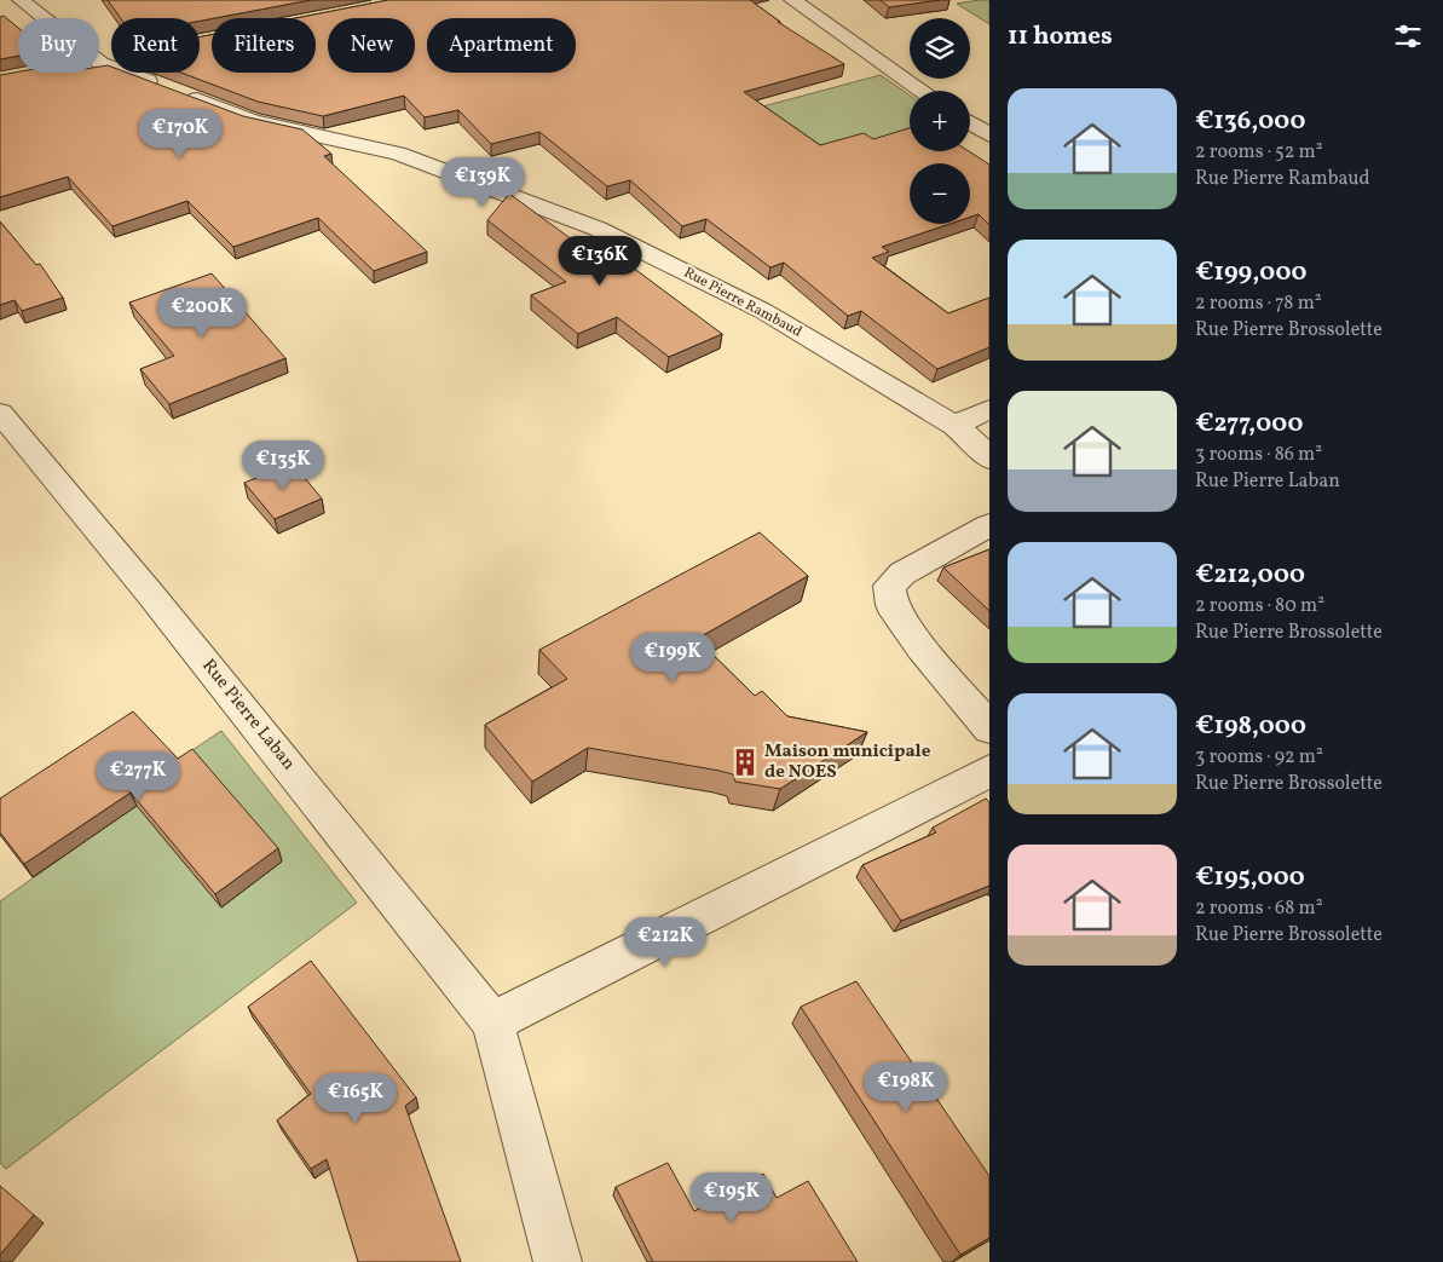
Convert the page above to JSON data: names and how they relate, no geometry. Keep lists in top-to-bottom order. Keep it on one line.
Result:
{"streets":{"street":["Rue Pierre Rambaud","Rue Pierre Laban"]},"places":{"building":["Maison municipale de NOES"]},"page":{"heading":"11 homes","map_buttons":["+","−"],"chip":["Buy","Rent","Filters","New","Apartment"],"list":[{"name":"€136,000","note":"2 rooms · 52 m² · Rue Pierre Rambaud"},{"name":"€199,000","note":"2 rooms · 78 m² · Rue Pierre Brossolette"},{"name":"€277,000","note":"3 rooms · 86 m² · Rue Pierre Laban"},{"name":"€212,000","note":"2 rooms · 80 m² · Rue Pierre Brossolette"},{"name":"€198,000","note":"3 rooms · 92 m² · Rue Pierre Brossolette"},{"name":"€195,000","note":"2 rooms · 68 m² · Rue Pierre Brossolette"}],"price":["€170K","€139K","€136K","€200K","€135K","€199K","€277K","€212K","€198K","€165K","€195K"]}}
